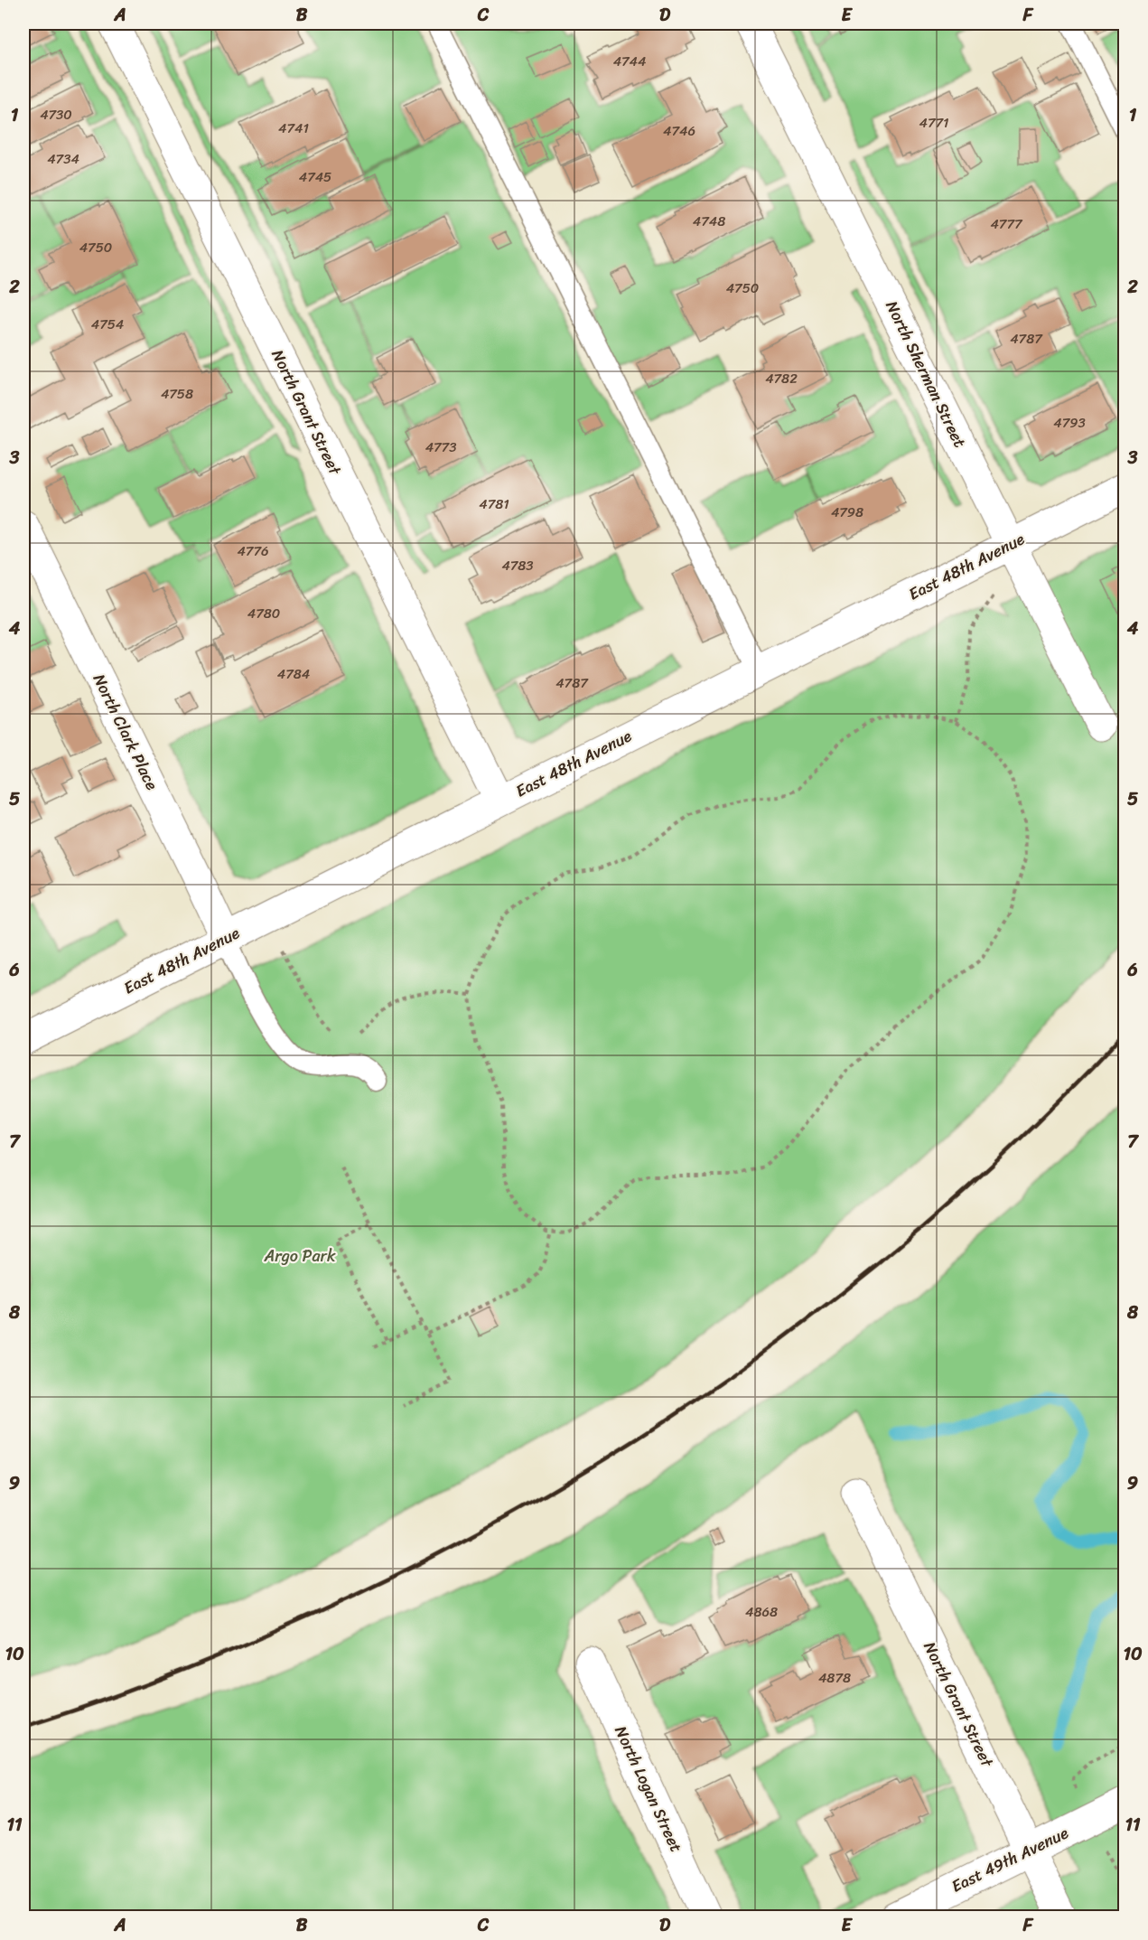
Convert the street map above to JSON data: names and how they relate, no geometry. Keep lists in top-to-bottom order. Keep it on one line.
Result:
{"streets":{"street":["North Sherman Street","North Grant Street","East 48th Avenue","North Clark Place","North Logan Street","East 49th Avenue"]},"crossings":[["North Sherman Street","East 48th Avenue"],["North Grant Street","East 48th Avenue"],["North Grant Street","East 49th Avenue"],["East 48th Avenue","North Clark Place"]],"parks":["Argo Park"],"house_numbers":["4744","4730","4771","4741","4746","4734","4745","4748","4777","4750","4750","4754","4787","4782","4758","4793","4773","4781","4798","4776","4783","4780","4784","4787","4868","4878"],"grid":{"columns":["A","B","C","D","E","F"],"rows":["1","2","3","4","5","6","7","8","9","10","11"]}}
